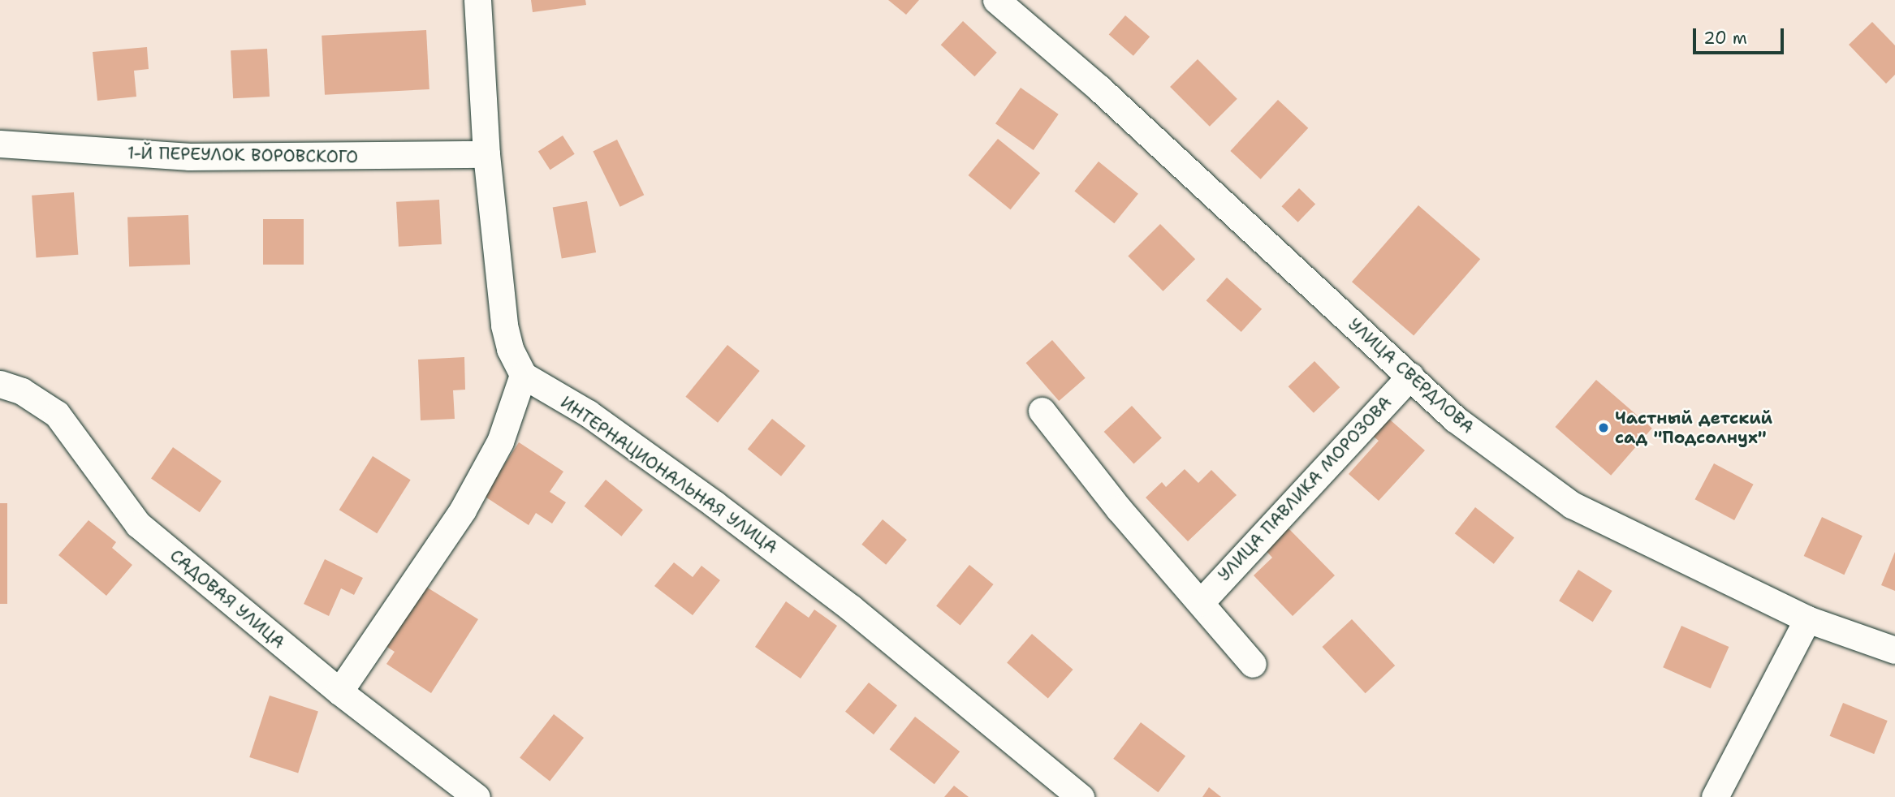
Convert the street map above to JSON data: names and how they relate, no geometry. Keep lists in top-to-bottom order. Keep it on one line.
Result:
{"streets":{"street":["1-Й ПЕРЕУЛОК ВОРОВСКОГО","УЛИЦА СВЕРДЛОВА","ИНТЕРНАЦИОНАЛЬНАЯ УЛИЦА","УЛИЦА ПАВЛИКА МОРОЗОВА","САДОВАЯ УЛИЦА"]},"crossings":[["УЛИЦА СВЕРДЛОВА","УЛИЦА ПАВЛИКА МОРОЗОВА"]],"places":["Частный детский сад \"Подсолнух\""],"scale_bar":"20 m"}
